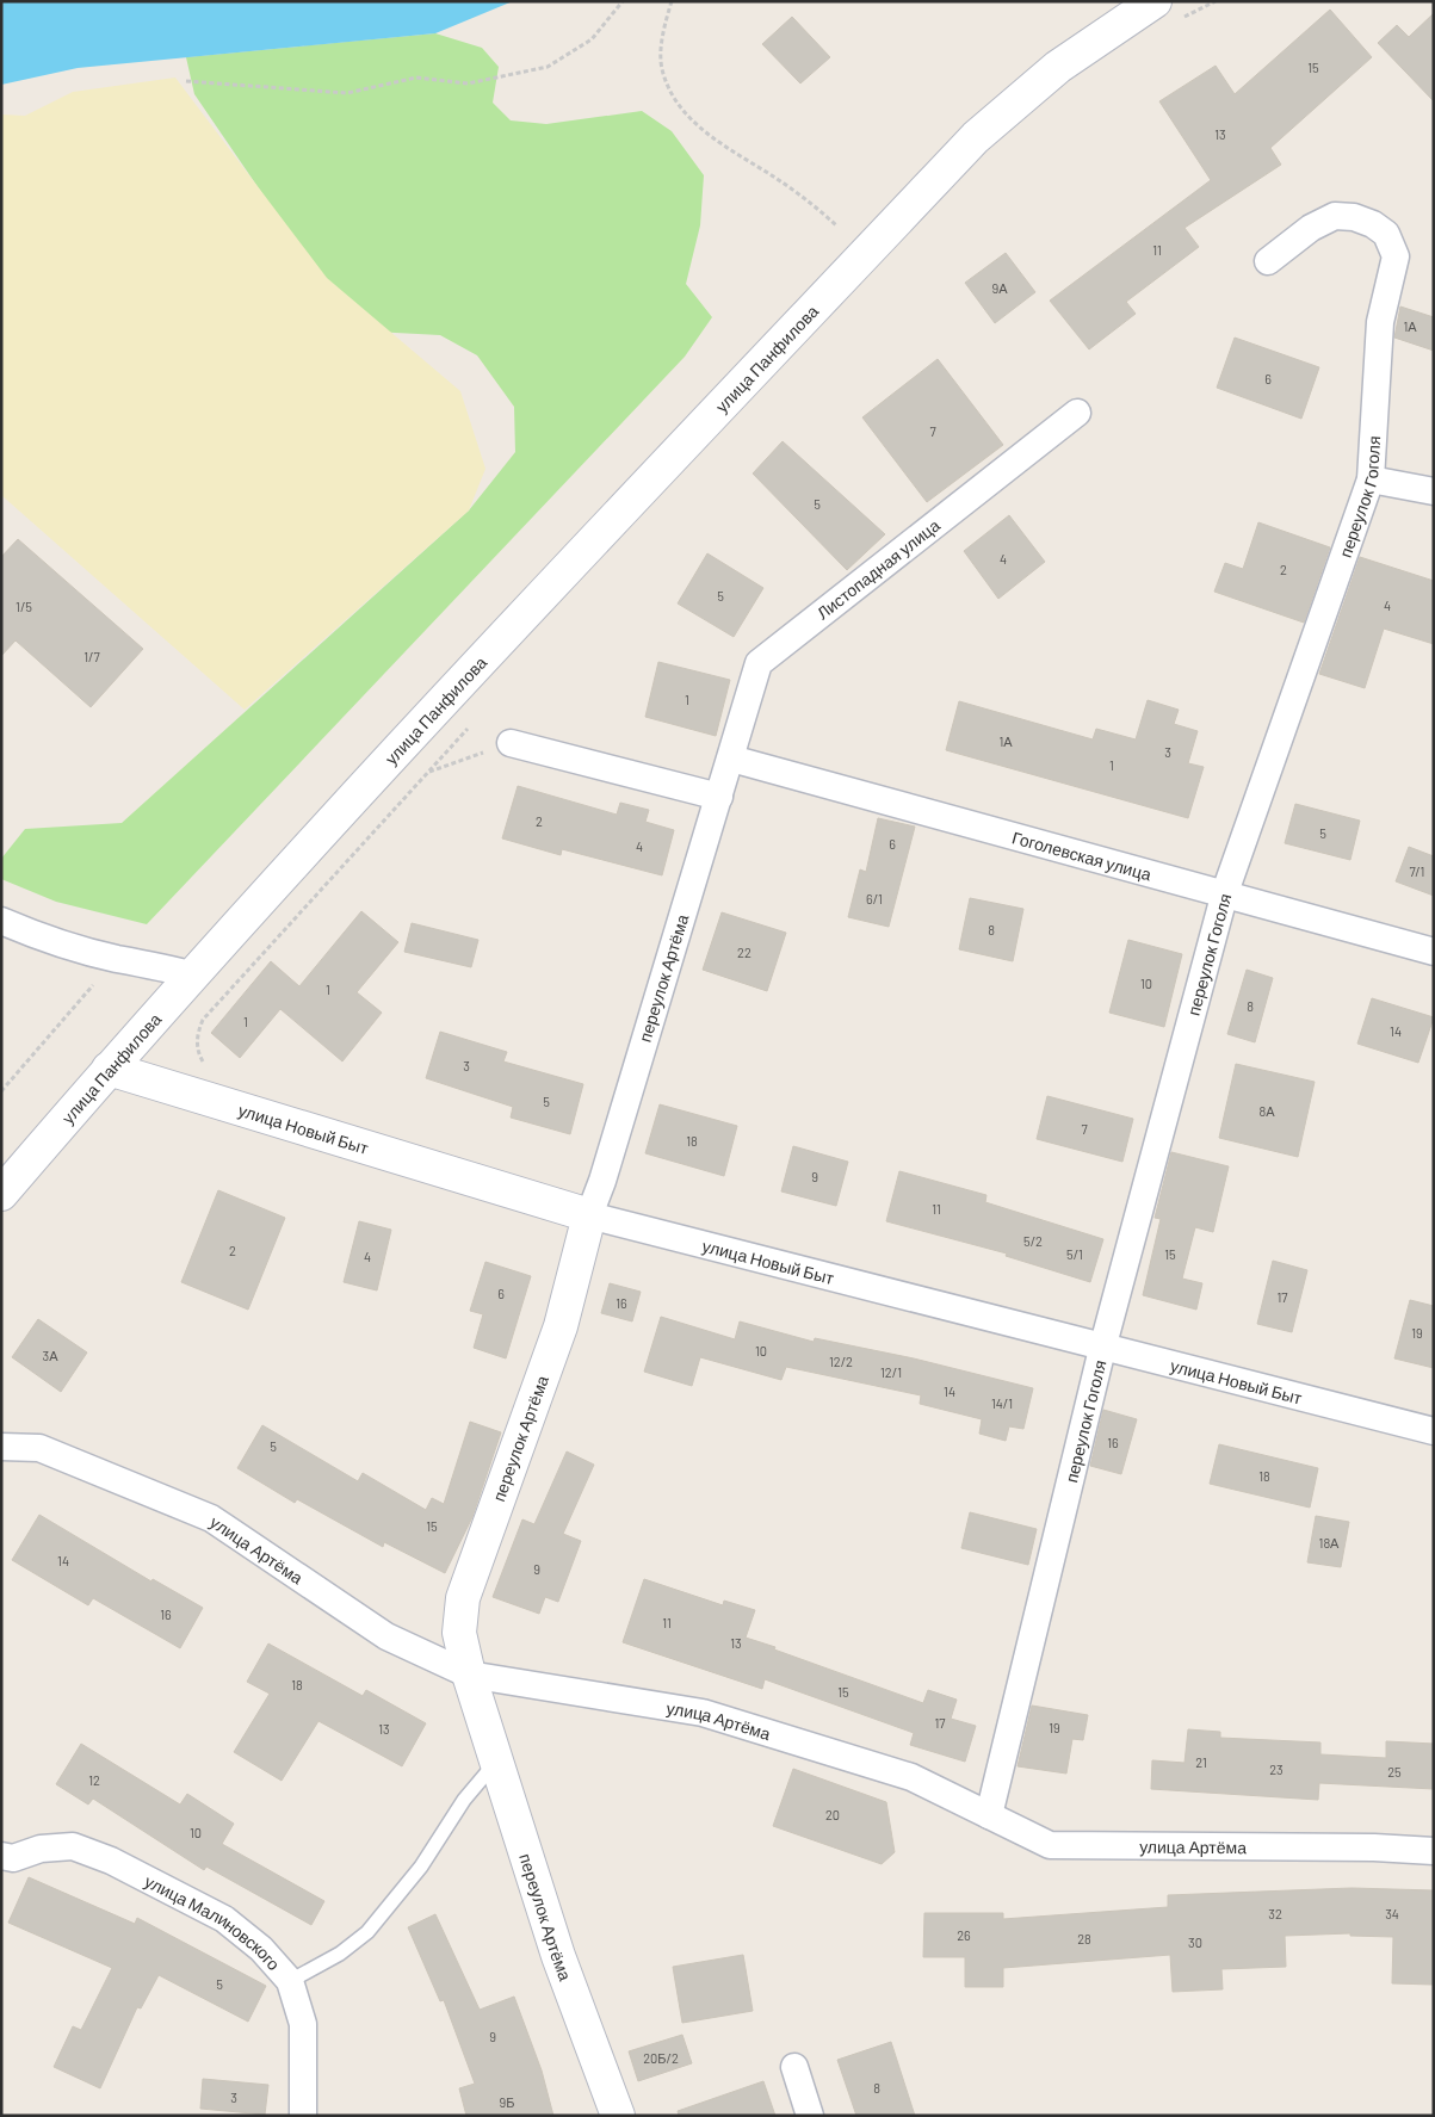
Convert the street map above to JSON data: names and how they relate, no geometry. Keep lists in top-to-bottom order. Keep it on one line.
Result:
{"streets":{"main road":["улица Панфилова","переулок Артёма","улица Новый Быт"],"street":["переулок Гоголя","Листопадная улица","Гоголевская улица","улица Артёма","улица Малиновского"]},"crossings":[["улица Панфилова","улица Новый Быт"],["переулок Гоголя","Гоголевская улица"],["переулок Гоголя","улица Новый Быт"],["переулок Гоголя","улица Артёма"],["Листопадная улица","Гоголевская улица"],["Листопадная улица","переулок Артёма"],["Гоголевская улица","переулок Артёма"],["переулок Артёма","улица Новый Быт"],["переулок Артёма","улица Артёма"]],"house_numbers":["15","13","11","9А","1А","6","7","5","4","2","5","4","1/5","1/7","1","1А","3","1","2","5","6","4","7/1","6/1","8","22","10","1","8","1","14","3","5","8А","7","18","9","11","5/2","2","5/1","15","4","6","17","16","19","10","3А","12/2","12/1","14","14/1","16","5","18","15","18А","14","9","16","11","13","18","15","17","19","13","21","23","25","12","20","10","32","34","26","28","30","5","9","20Б/2","8","3","9Б"]}
